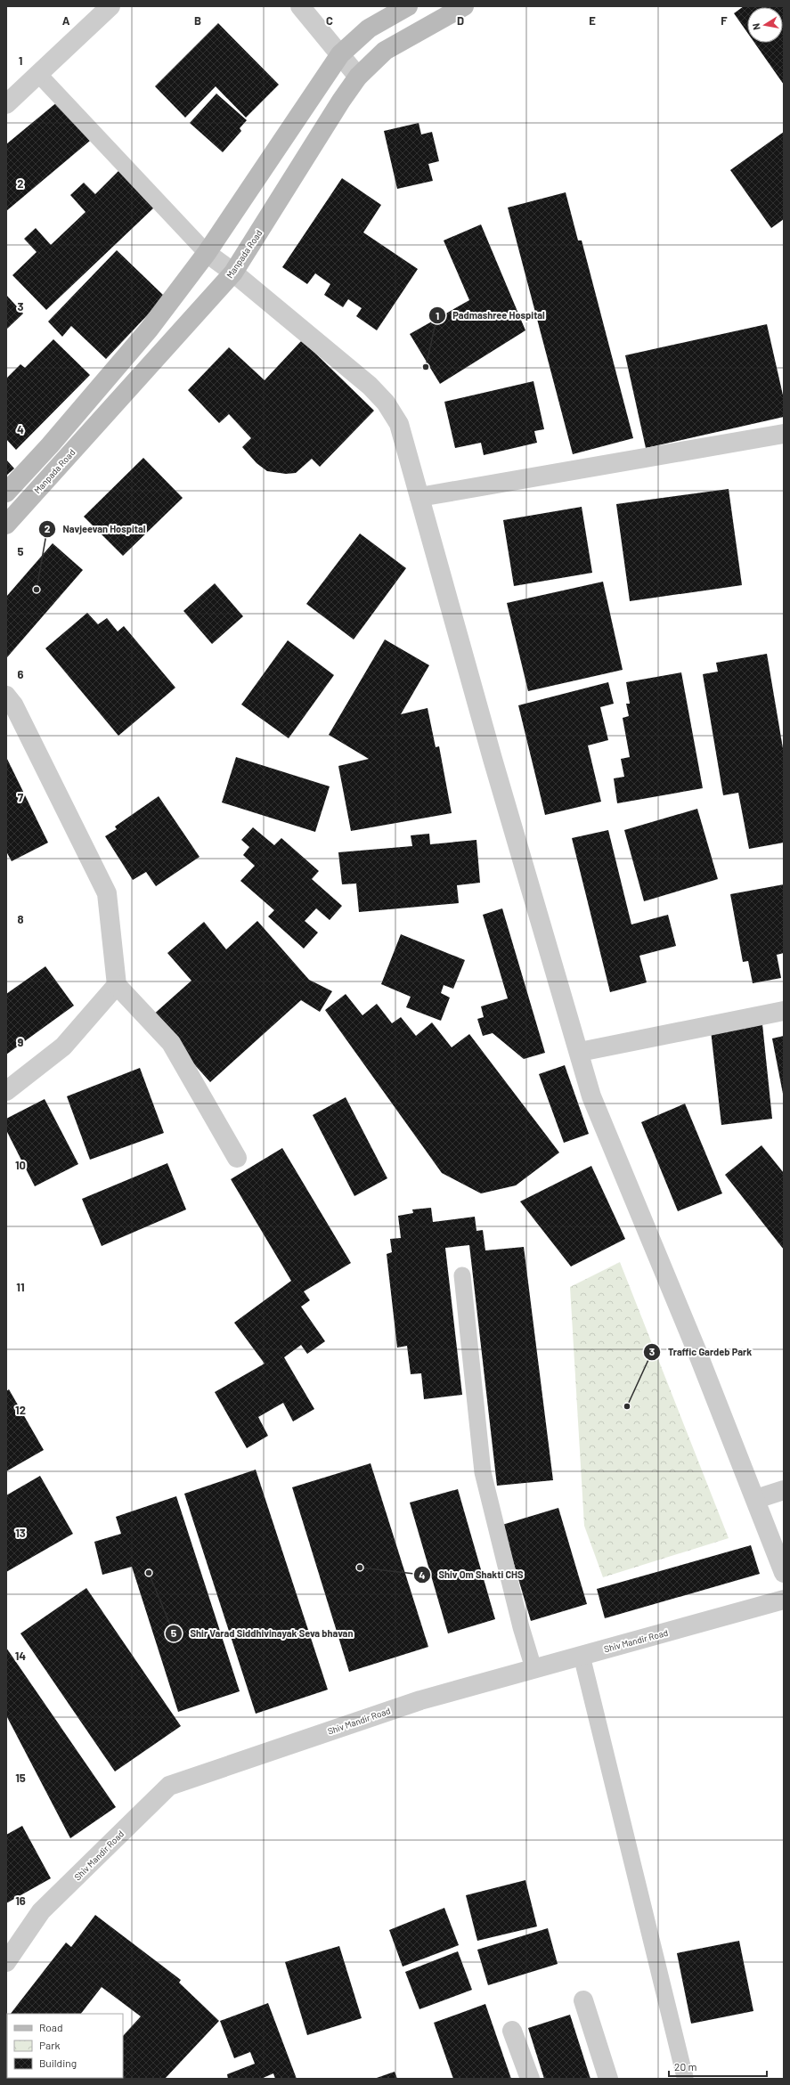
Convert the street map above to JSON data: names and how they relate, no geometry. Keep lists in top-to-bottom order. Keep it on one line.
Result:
{"streets":{"main road":["Manpada Road"],"street":["Shiv Mandir Road"]},"places":["Padmashree Hospital","Navjeevan Hospital","Traffic Gardeb Park","Shiv Om Shakti CHS","Shir Varad Siddhivinayak Seva bhavan"],"legend":["Road","Park","Building"],"scale_bar":"20 m","north":"left","grid":{"columns":["A","B","C","D","E","F"],"rows":["1","2","3","4","5","6","7","8","9","10","11","12","13","14","15","16"]}}
